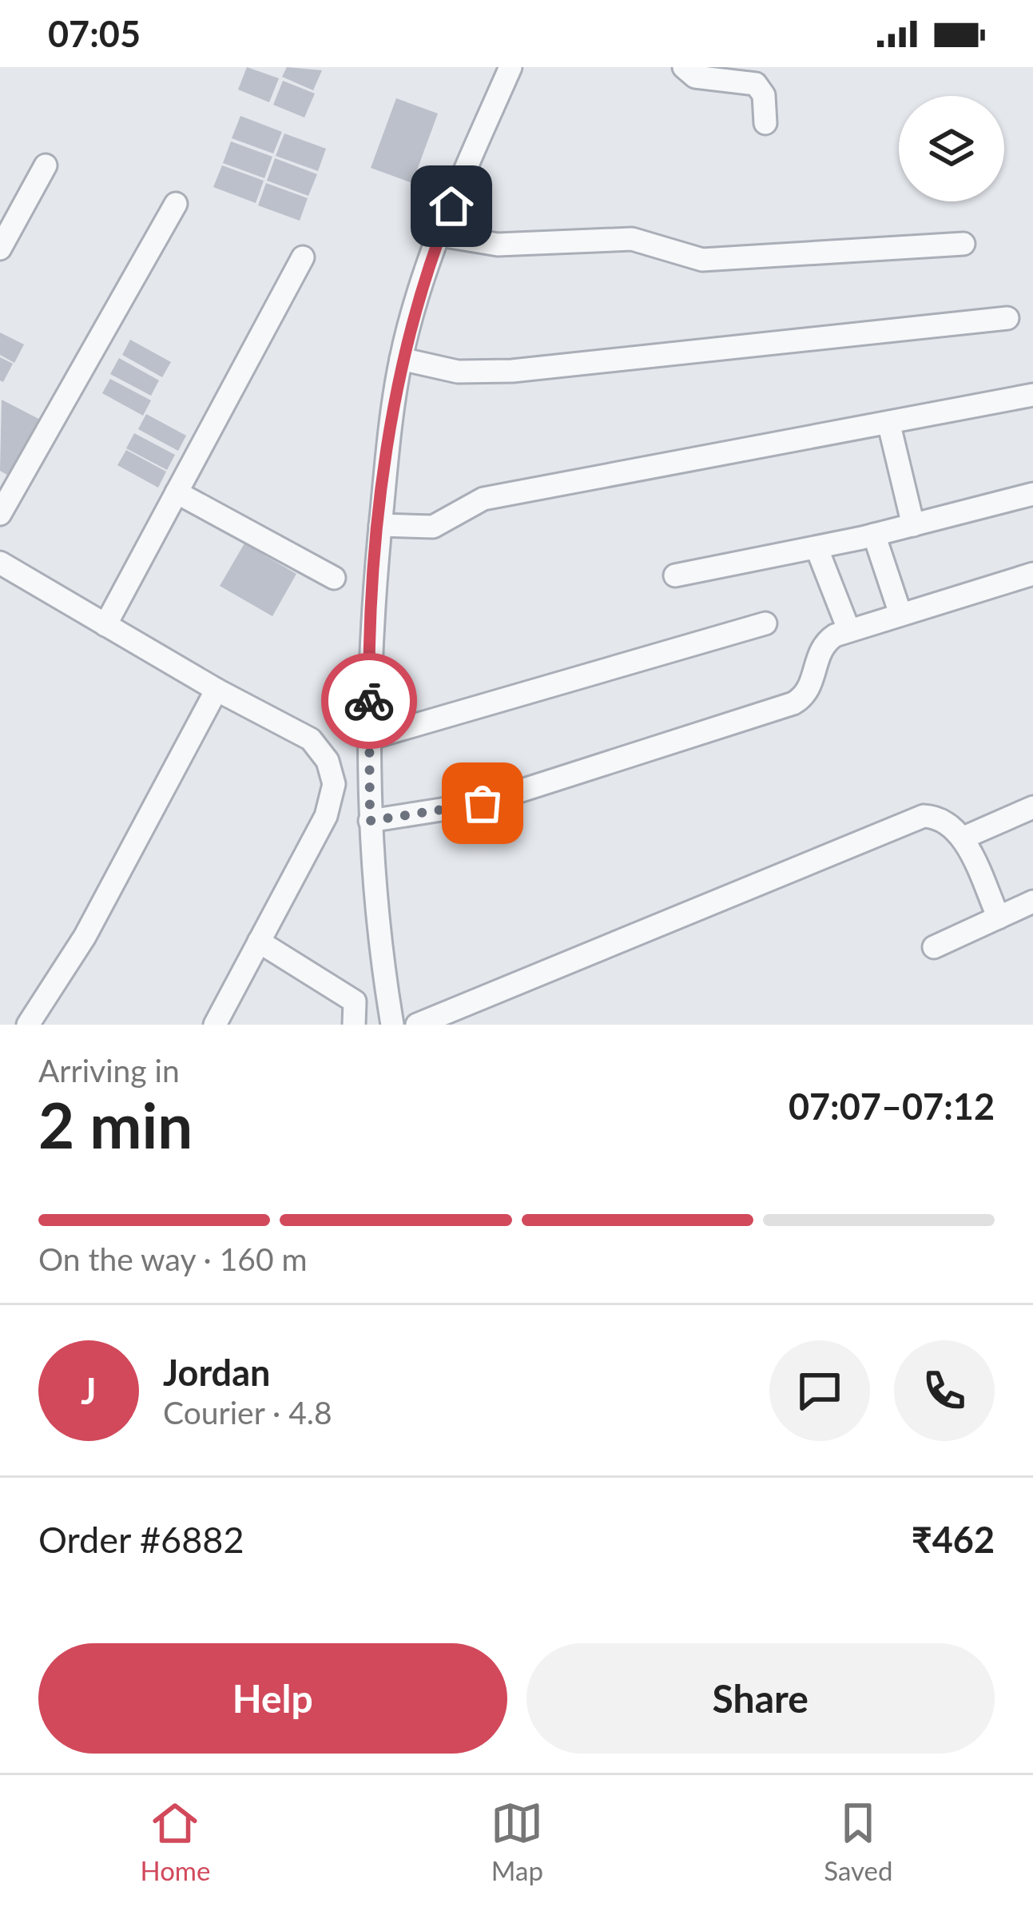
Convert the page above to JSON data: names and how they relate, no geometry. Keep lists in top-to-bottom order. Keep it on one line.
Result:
{"page":{"status":"07:05","heading":["2 min","Arriving in","07:07–07:12"],"panel":["Jordan","Courier · 4.8","Order #6882","₹462"],"bar":"On the way · 160 m","round":"J","buttons":["Help","Share"],"tabs":["Home","Map","Saved"]}}
